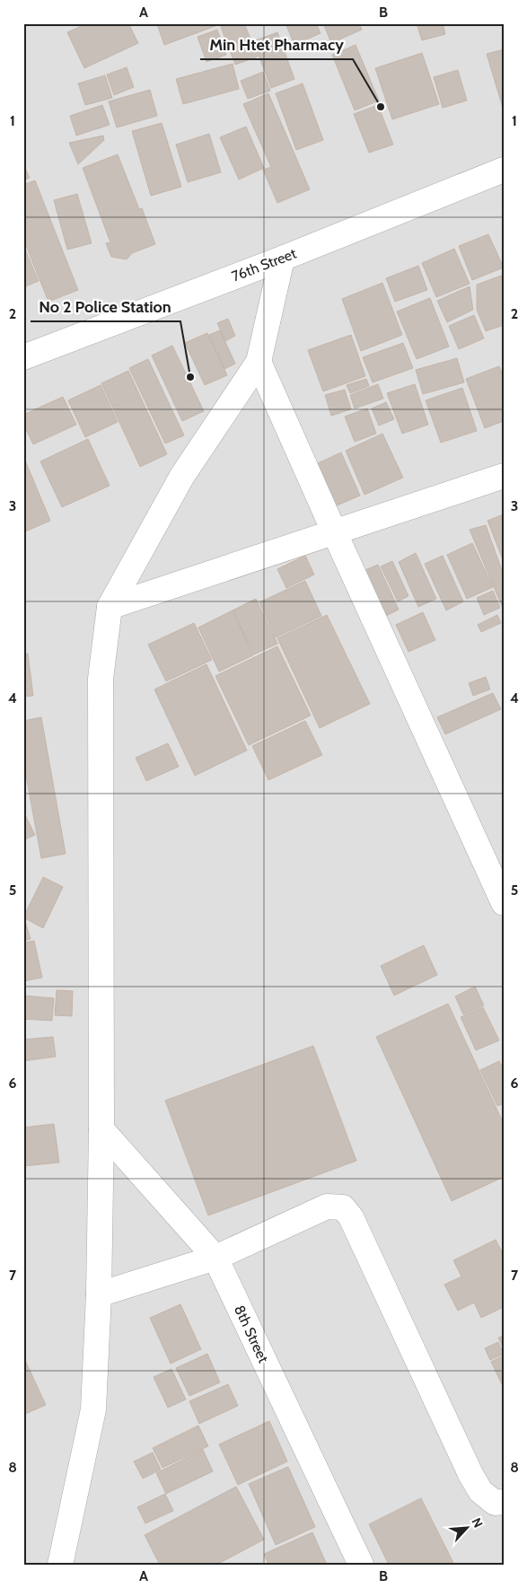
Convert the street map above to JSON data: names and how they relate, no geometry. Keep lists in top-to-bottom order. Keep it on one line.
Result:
{"streets":{"street":["76th Street","8th Street"]},"places":["Min Htet Pharmacy","No 2 Police Station"],"north":"top right","grid":{"columns":["A","B"],"rows":["1","2","3","4","5","6","7","8"]}}
